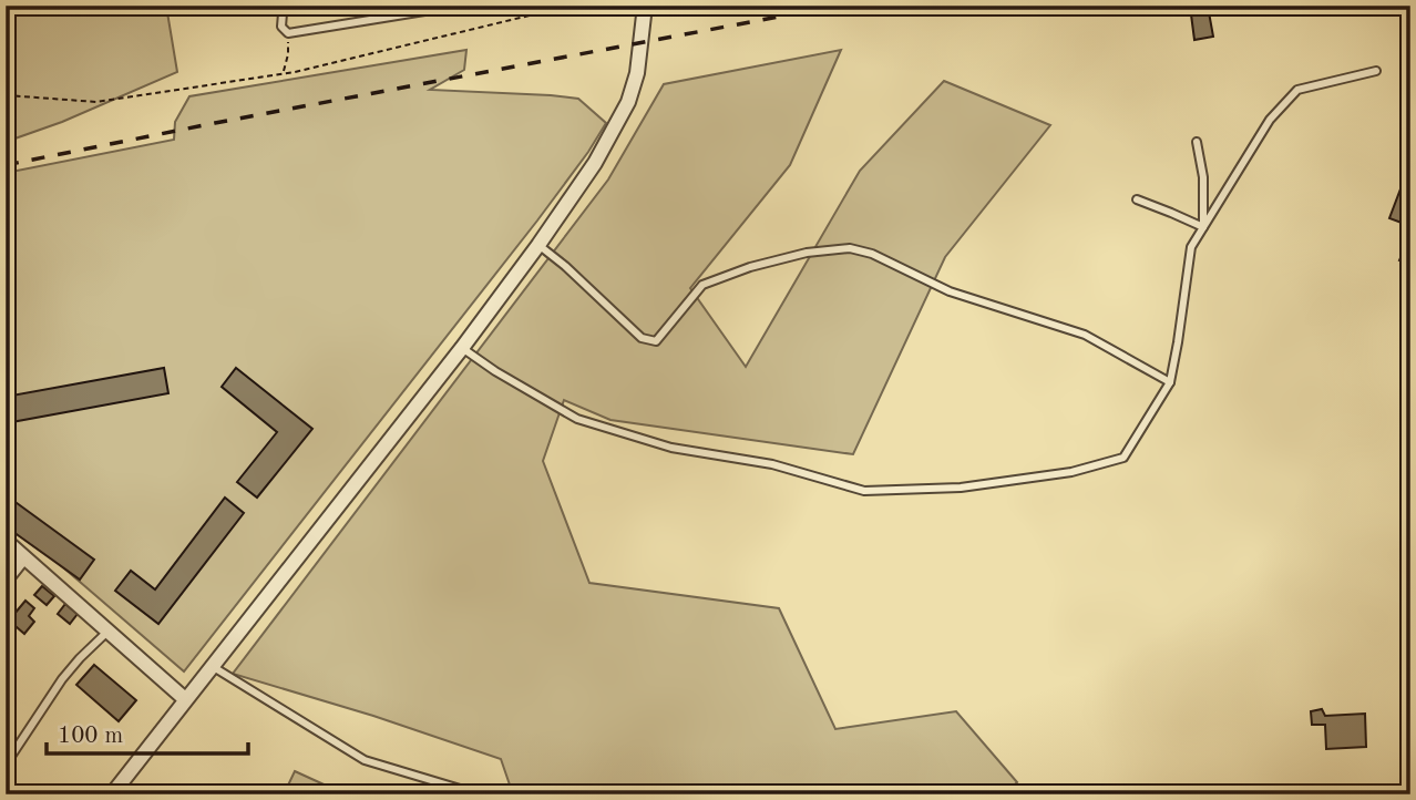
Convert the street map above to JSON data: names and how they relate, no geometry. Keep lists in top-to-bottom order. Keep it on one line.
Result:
{"scale_bar":"100 m"}
